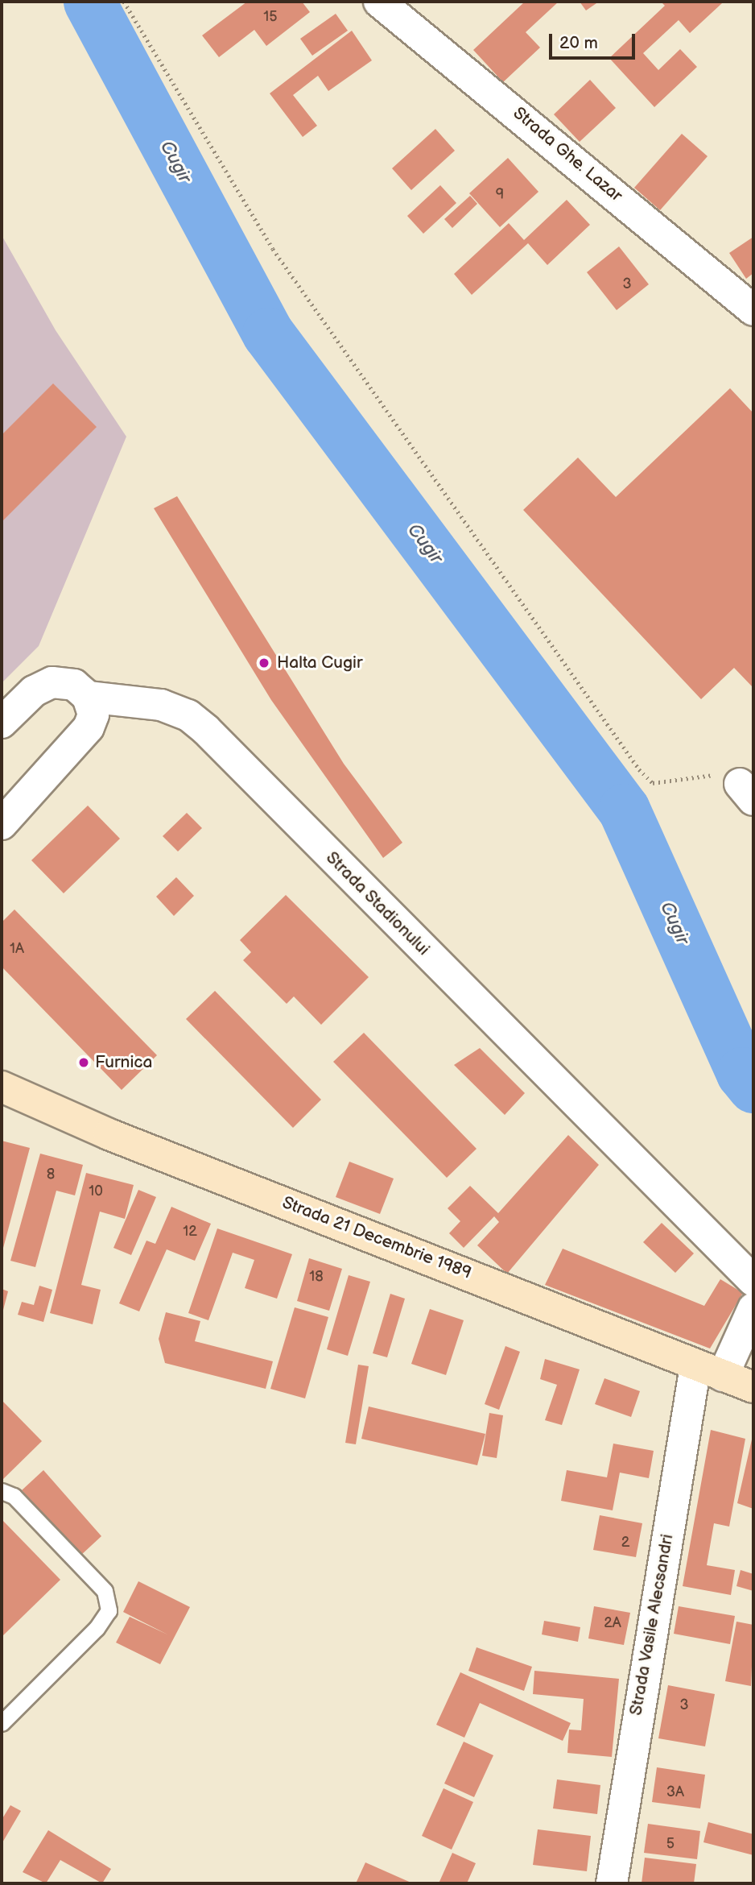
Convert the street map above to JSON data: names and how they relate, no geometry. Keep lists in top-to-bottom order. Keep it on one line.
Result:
{"streets":{"main road":["Strada 21 Decembrie 1989"],"street":["Strada Ghe. Lazar","Strada Stadionului","Strada Vasile Alecsandri"]},"crossings":[["Strada 21 Decembrie 1989","Strada Vasile Alecsandri"]],"water":["Cugir"],"places":["Halta Cugir","Furnica"],"house_numbers":["15","9","3","1A","8","10","12","18","2","2A","3","3A","5"],"scale_bar":"20 m"}
